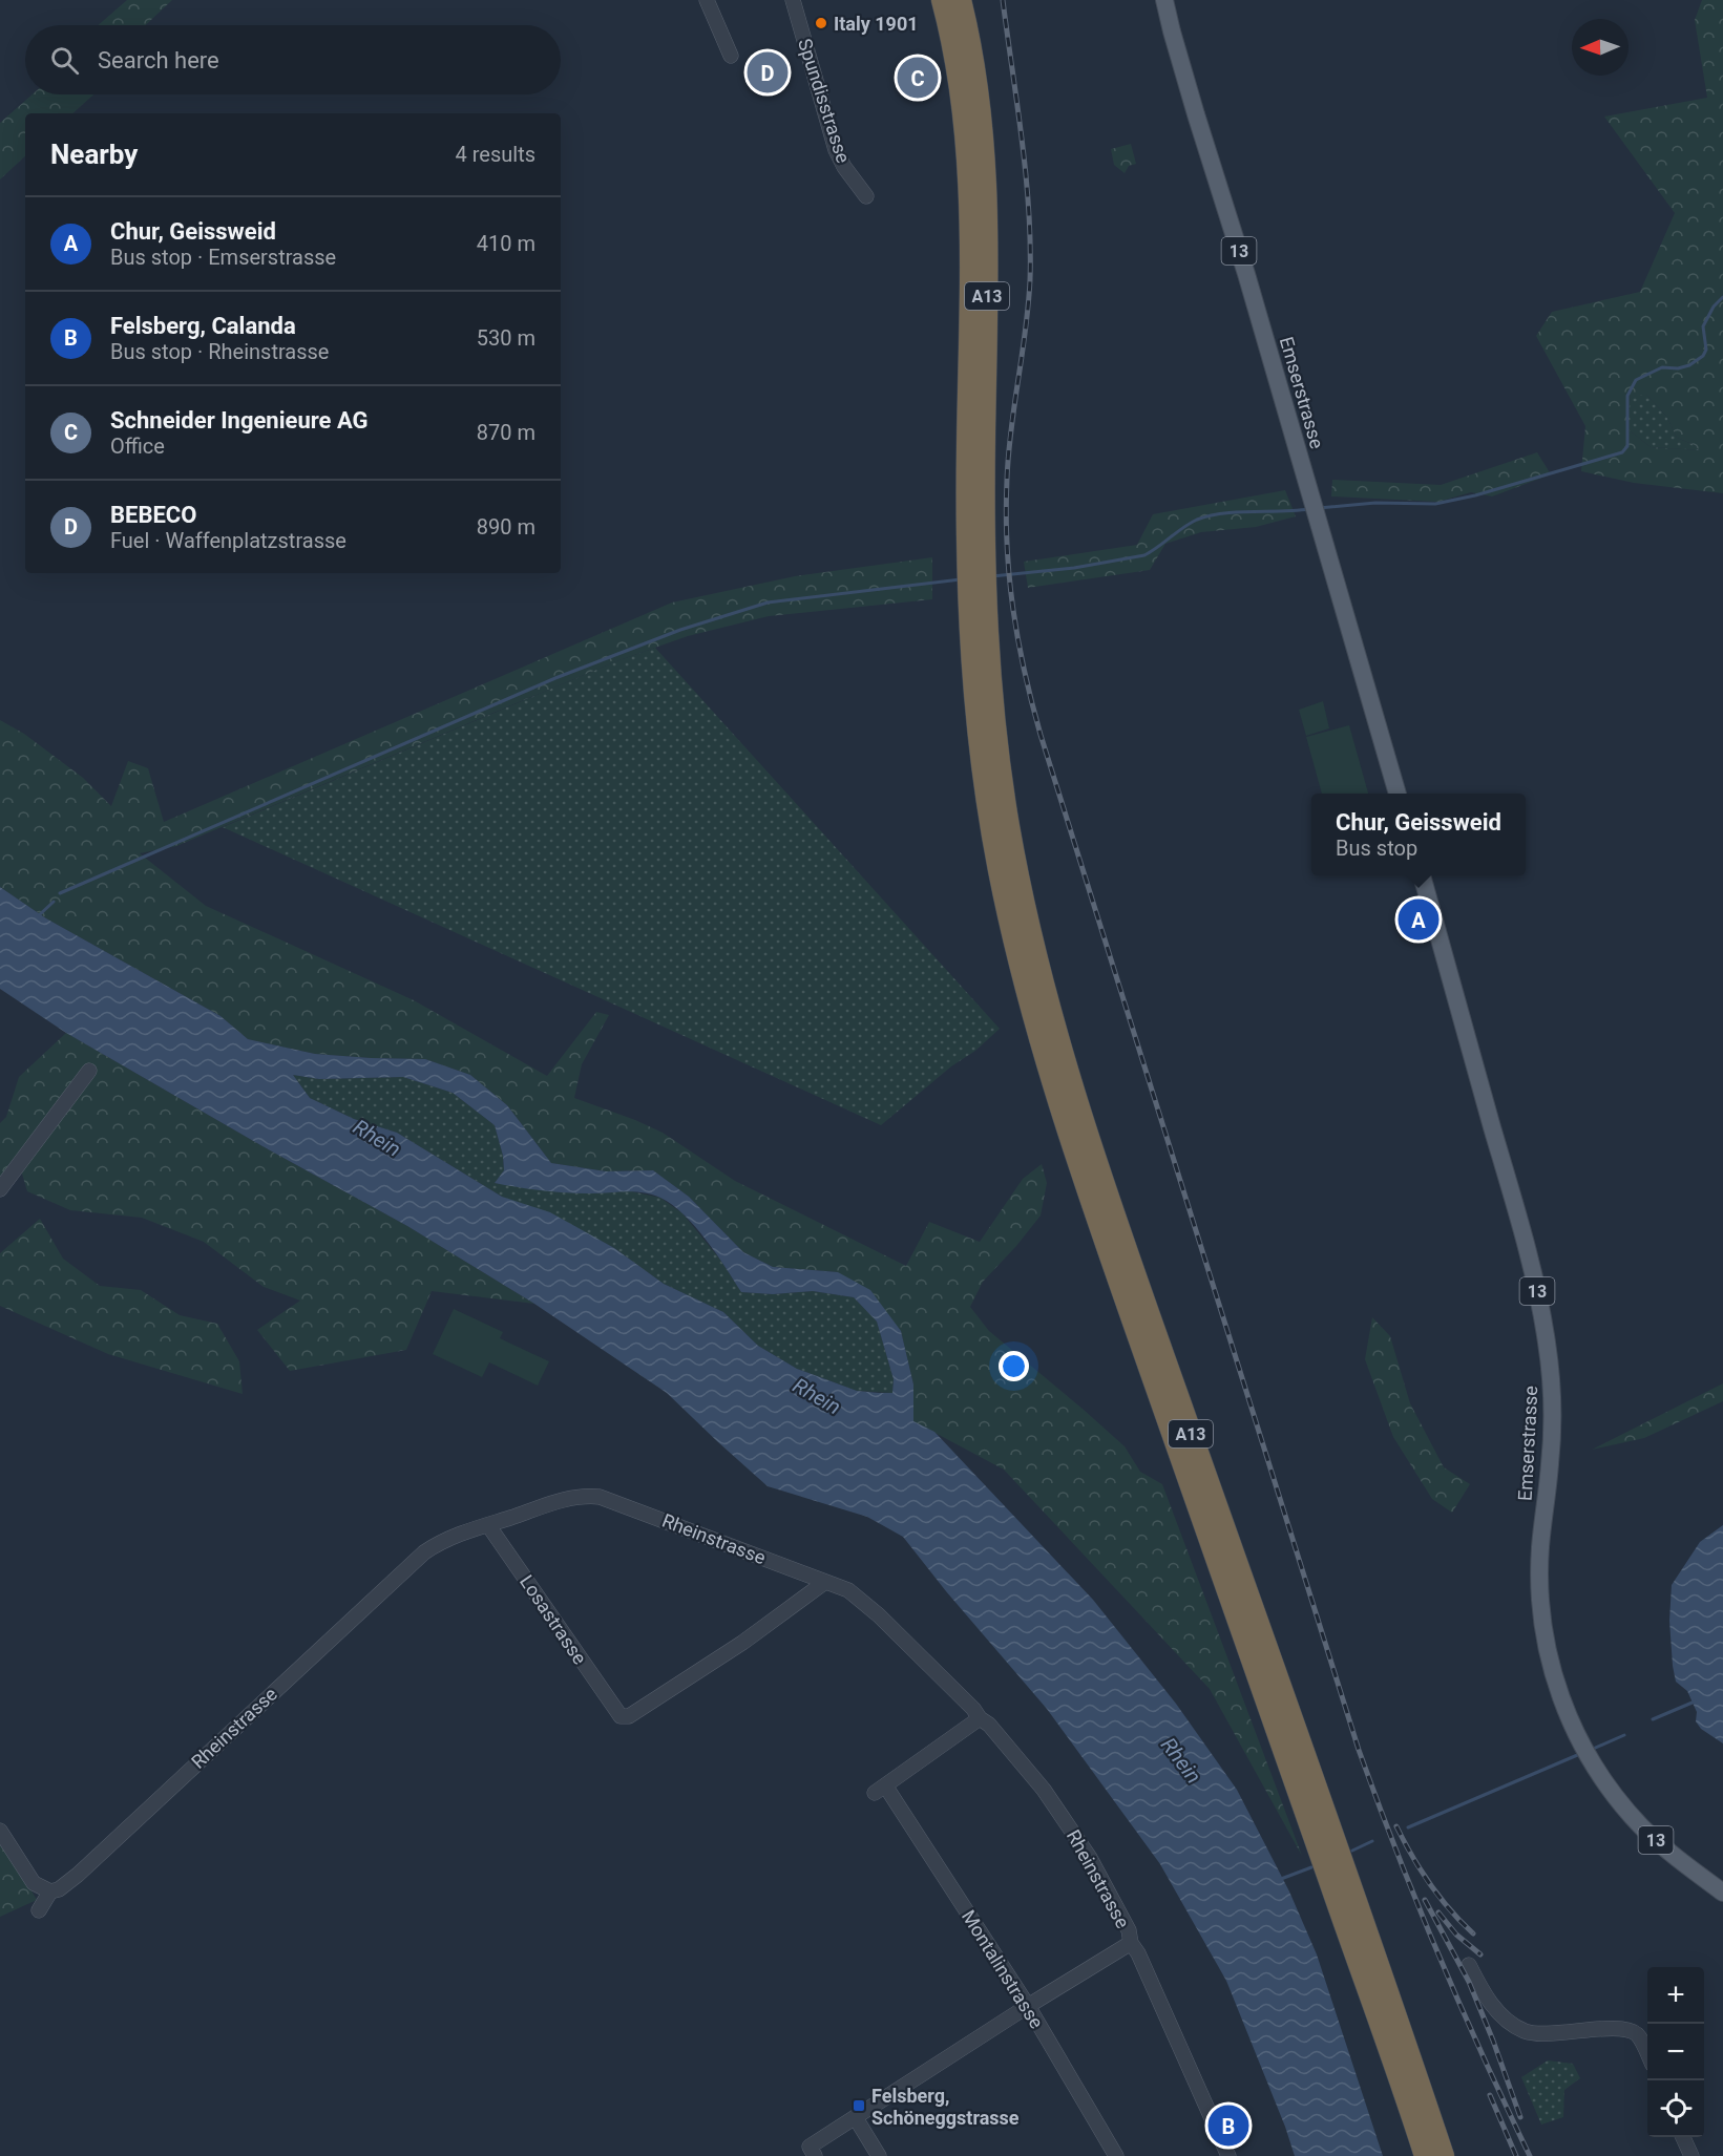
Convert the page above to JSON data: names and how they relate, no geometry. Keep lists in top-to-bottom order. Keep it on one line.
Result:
{"streets":{"highway":["A13"],"main road":["13","Emserstrasse"],"street":["Spundisstrasse","Rheinstrasse","Losastrasse","Montalinstrasse"]},"crossings":[["Rheinstrasse","Losastrasse"],["Rheinstrasse","Montalinstrasse"]],"water":["Rhein"],"places":{"other":["Italy 1901"],"transit":["Felsberg, Schöneggstrasse"]},"north":"left","page":{"search":"Search here","pins":["D","C","A","B"],"heading":["Nearby","4 results"],"list":[{"mark":"A","name":"Chur, Geissweid","note":"Bus stop · Emserstrasse","value":"410 m"},{"mark":"B","name":"Felsberg, Calanda","note":"Bus stop · Rheinstrasse","value":"530 m"},{"mark":"C","name":"Schneider Ingenieure AG","note":"Office","value":"870 m"},{"mark":"D","name":"BEBECO","note":"Fuel · Waffenplatzstrasse","value":"890 m"}],"popup":["Chur, Geissweid","Bus stop"],"map_buttons":["+","−"]}}
